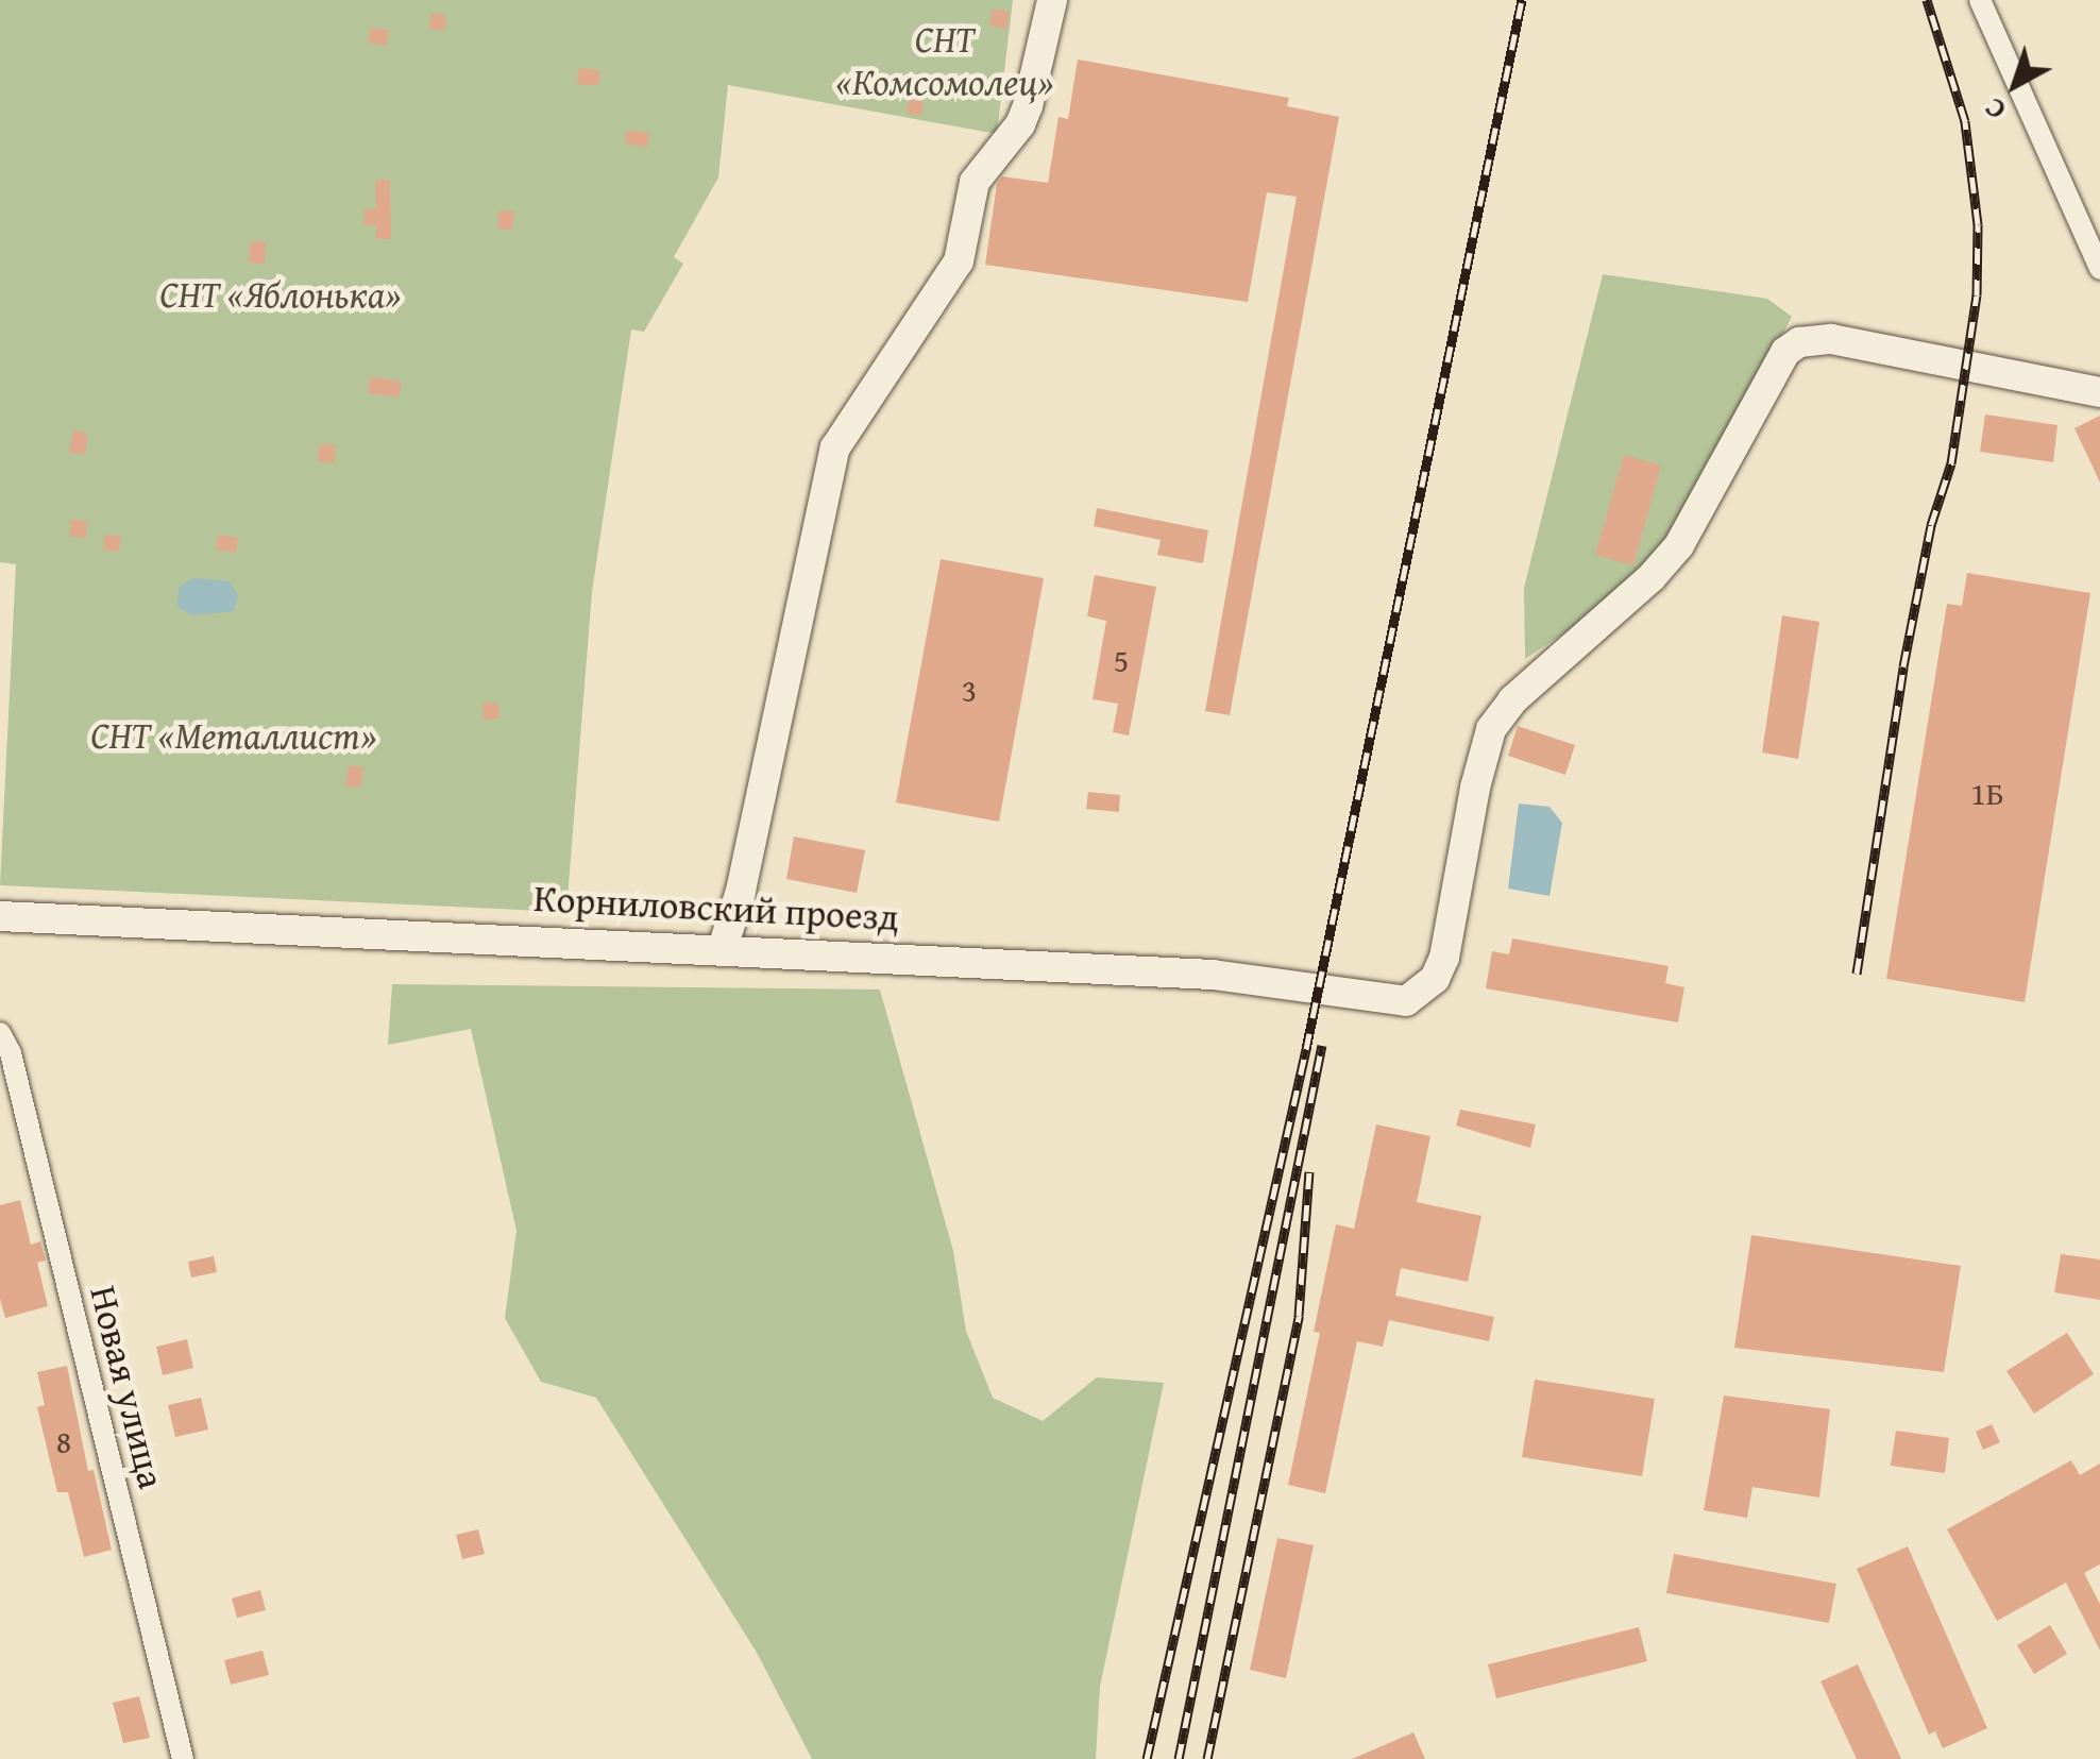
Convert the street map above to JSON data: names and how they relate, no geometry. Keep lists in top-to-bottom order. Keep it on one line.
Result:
{"streets":{"street":["Корниловский проезд","Новая улица"]},"parks":["СНТ «Комсомолец»","СНТ «Яблонька»","СНТ «Металлист»"],"house_numbers":["5","3","1Б","8"],"north":"bottom left"}
